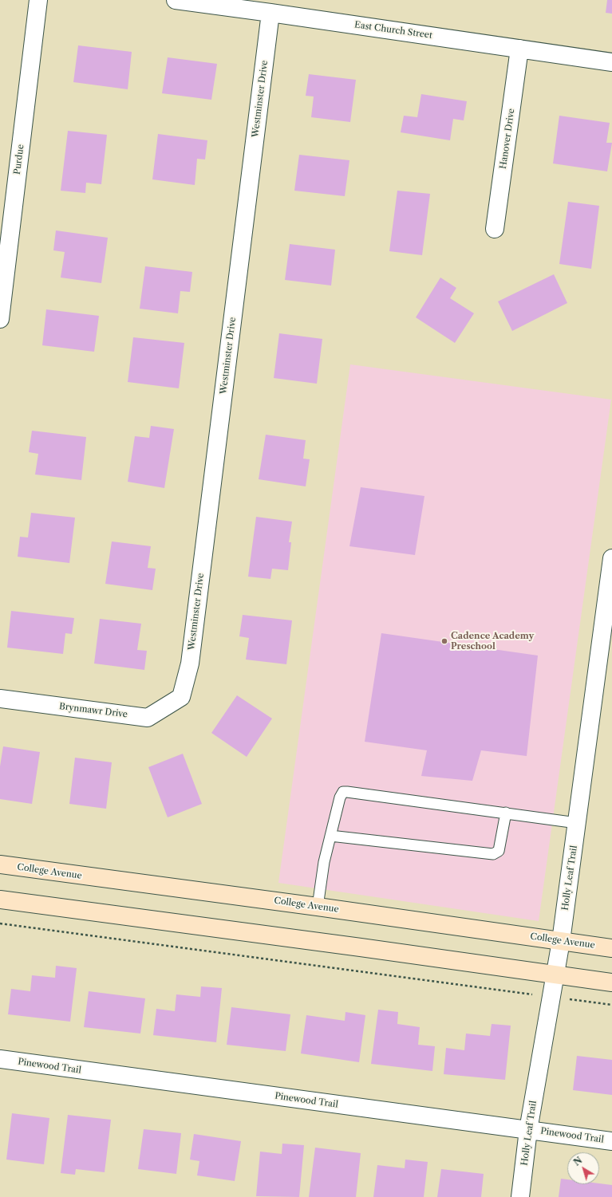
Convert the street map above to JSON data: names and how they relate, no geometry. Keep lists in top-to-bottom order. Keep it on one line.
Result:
{"streets":{"main road":["College Avenue"],"street":["East Church Street","Westminster Drive","Hanover Drive","Purdue","Brynmawr Drive","Holly Leaf Trail","Pinewood Trail"]},"crossings":[["East Church Street","Westminster Drive"],["East Church Street","Hanover Drive"],["Westminster Drive","Brynmawr Drive"],["College Avenue","Holly Leaf Trail"],["Holly Leaf Trail","Pinewood Trail"]],"places":["Cadence Academy Preschool"],"north":"top left"}
